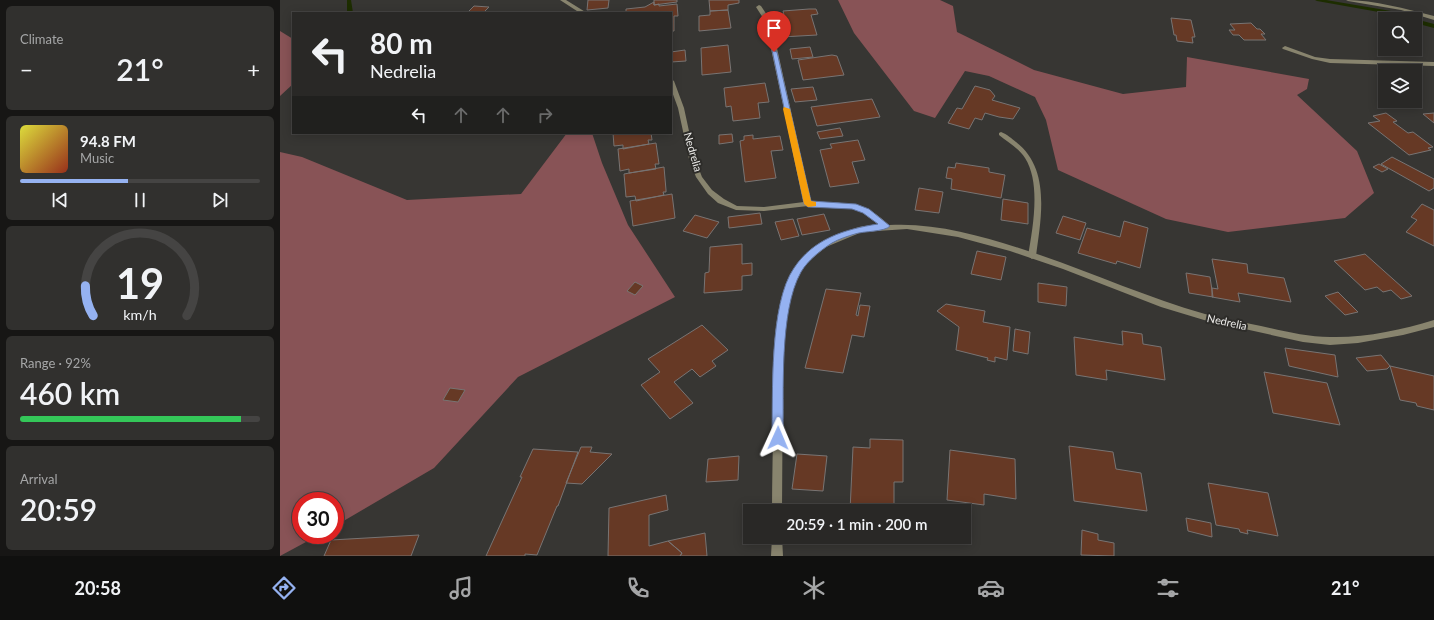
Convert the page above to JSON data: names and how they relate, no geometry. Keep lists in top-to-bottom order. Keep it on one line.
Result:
{"streets":{"street":["Nedrelia"]},"page":{"tile":["Climate",["Range · 92%","460 km"],["Arrival","20:59"]],"turn":["80 m","Nedrelia"],"heat":["−","21°","+"],"song":["94.8 FM","Music"],"limit":"30","trip":"20:59 · 1 min · 200 m","tabs":["20:58","21°"],"gauge":["19","km/h"]}}
